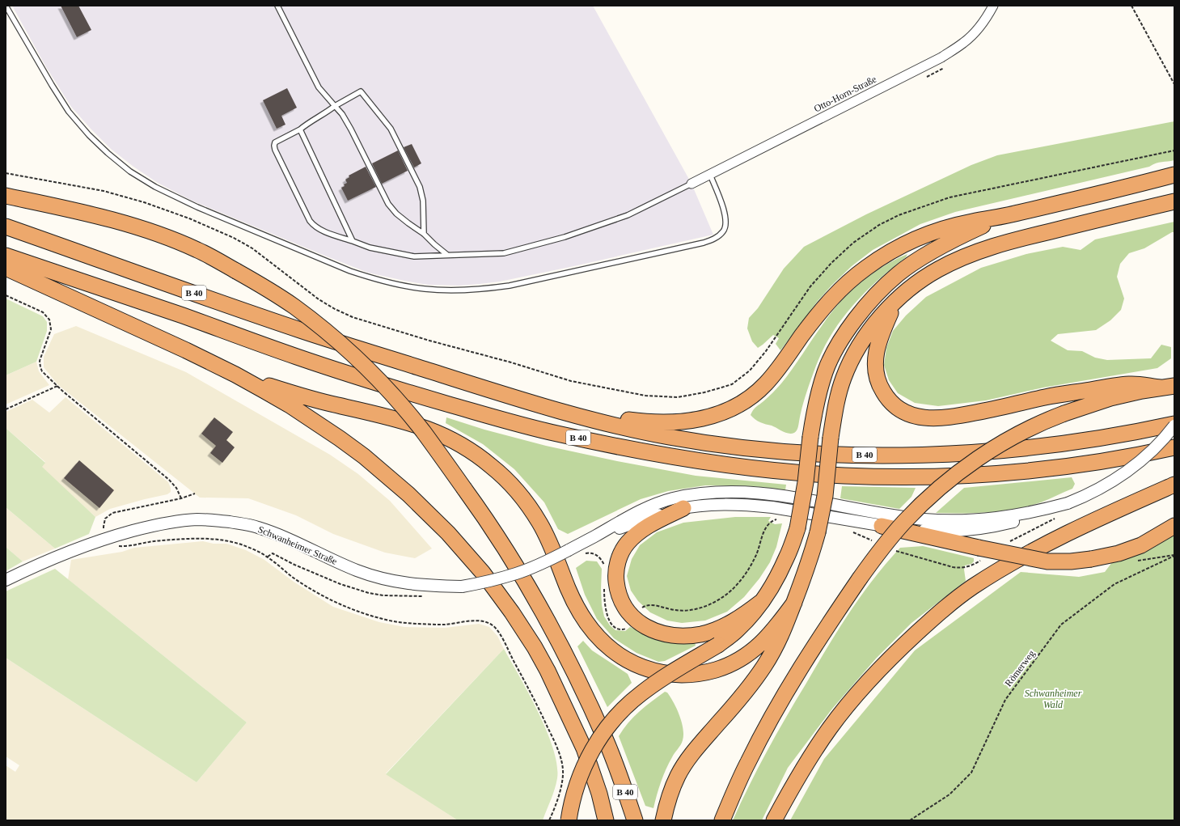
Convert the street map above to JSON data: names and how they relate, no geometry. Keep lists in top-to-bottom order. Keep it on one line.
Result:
{"streets":{"highway":["B 40"],"street":["Otto-Horn-Straße","Schwanheimer Straße"],"path":["Römerweg"]},"parks":["Schwanheimer Wald"]}
